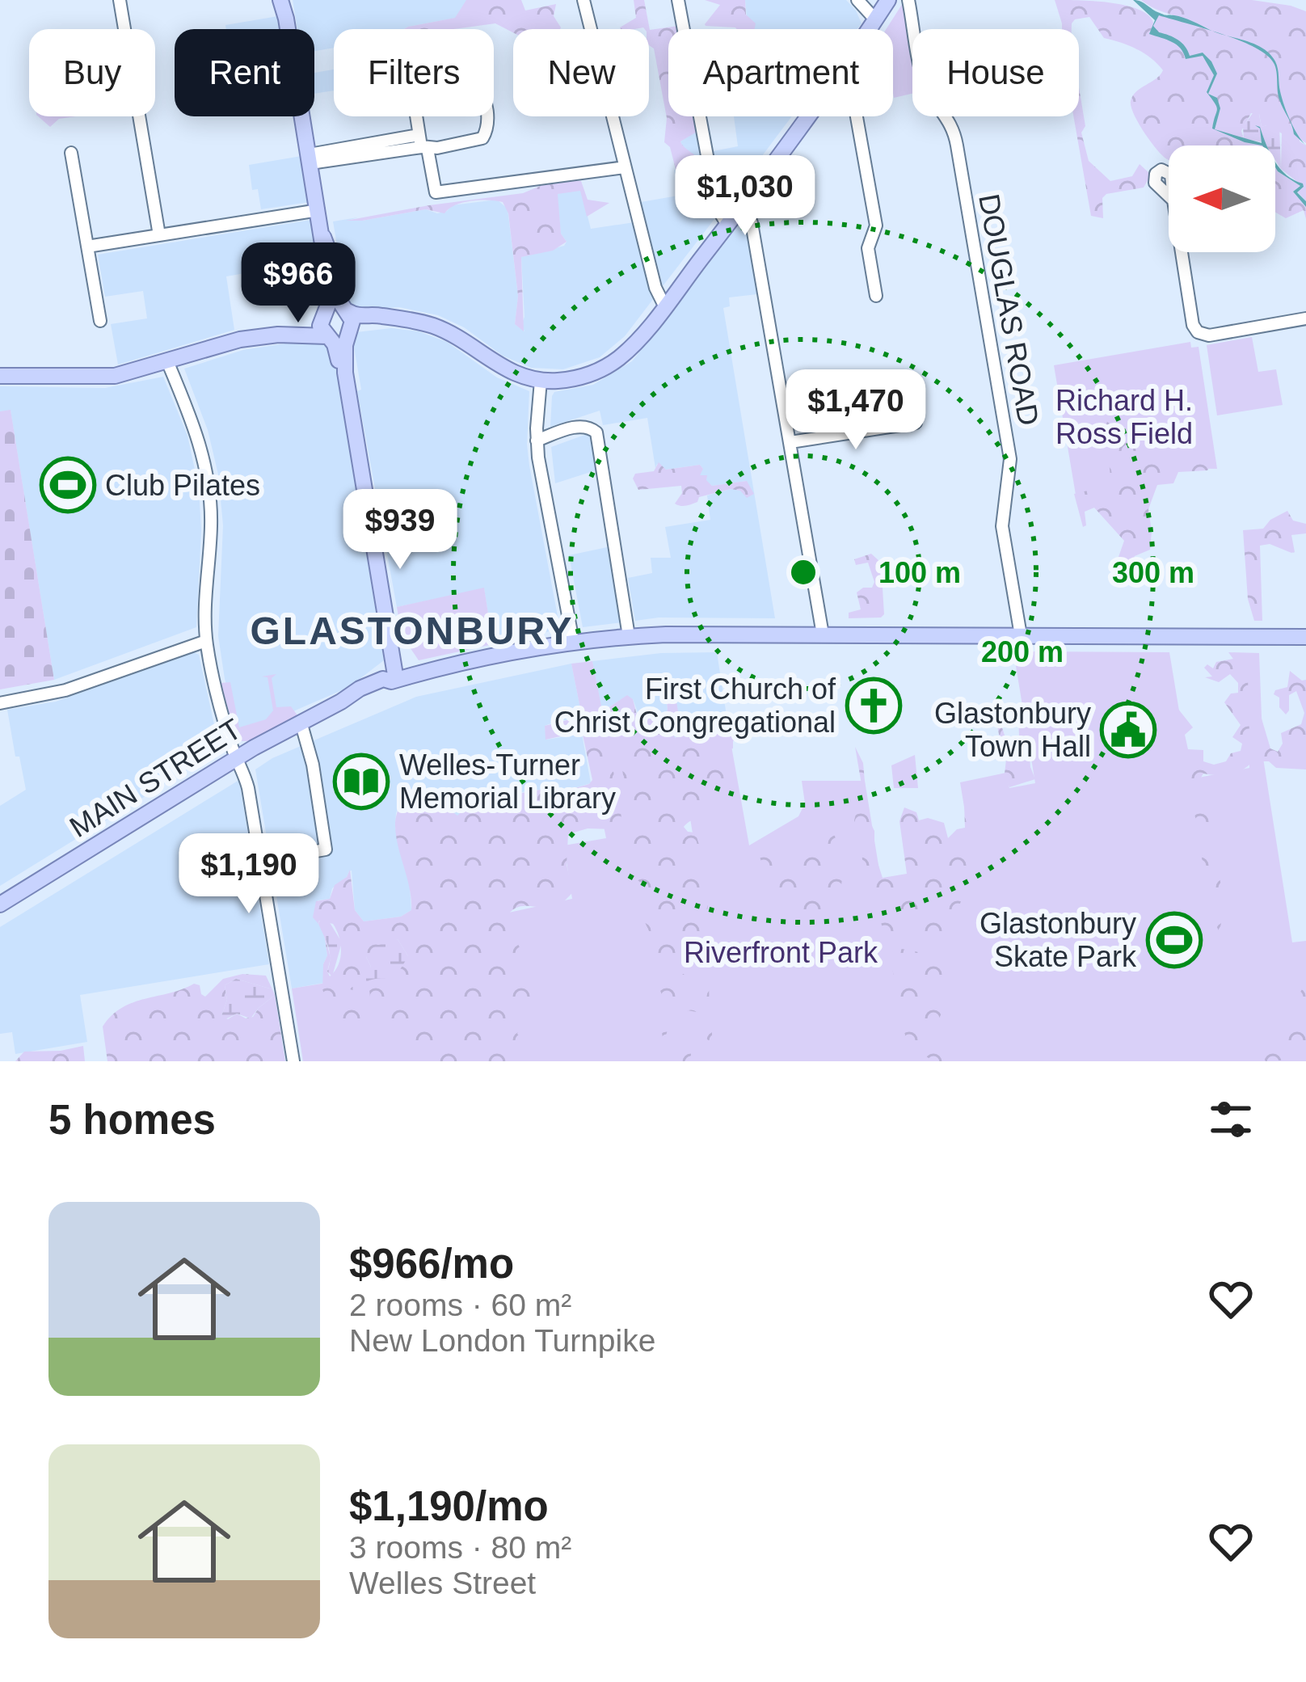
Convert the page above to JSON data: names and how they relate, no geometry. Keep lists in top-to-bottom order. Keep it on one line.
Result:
{"streets":{"main road":["MAIN STREET"],"street":["DOUGLAS ROAD"]},"crossings":[["DOUGLAS ROAD","MAIN STREET"]],"districts":["GLASTONBURY"],"parks":["Richard H. Ross Field","Riverfront Park"],"places":{"sports":["Club Pilates","Glastonbury Skate Park"],"church":["First Church of Christ Congregational"],"public building":["Glastonbury Town Hall"],"library":["Welles-Turner Memorial Library"]},"north":"left","page":{"chip":["Buy","Rent","Filters","New","Apartment","House"],"price":["$1,030","$966","$1,470","$939","$1,190"],"heading":"5 homes","list":[{"name":"$966/mo","note":"2 rooms · 60 m² · New London Turnpike"},{"name":"$1,190/mo","note":"3 rooms · 80 m² · Welles Street"}]},"rings":["100 m","300 m","200 m"]}
